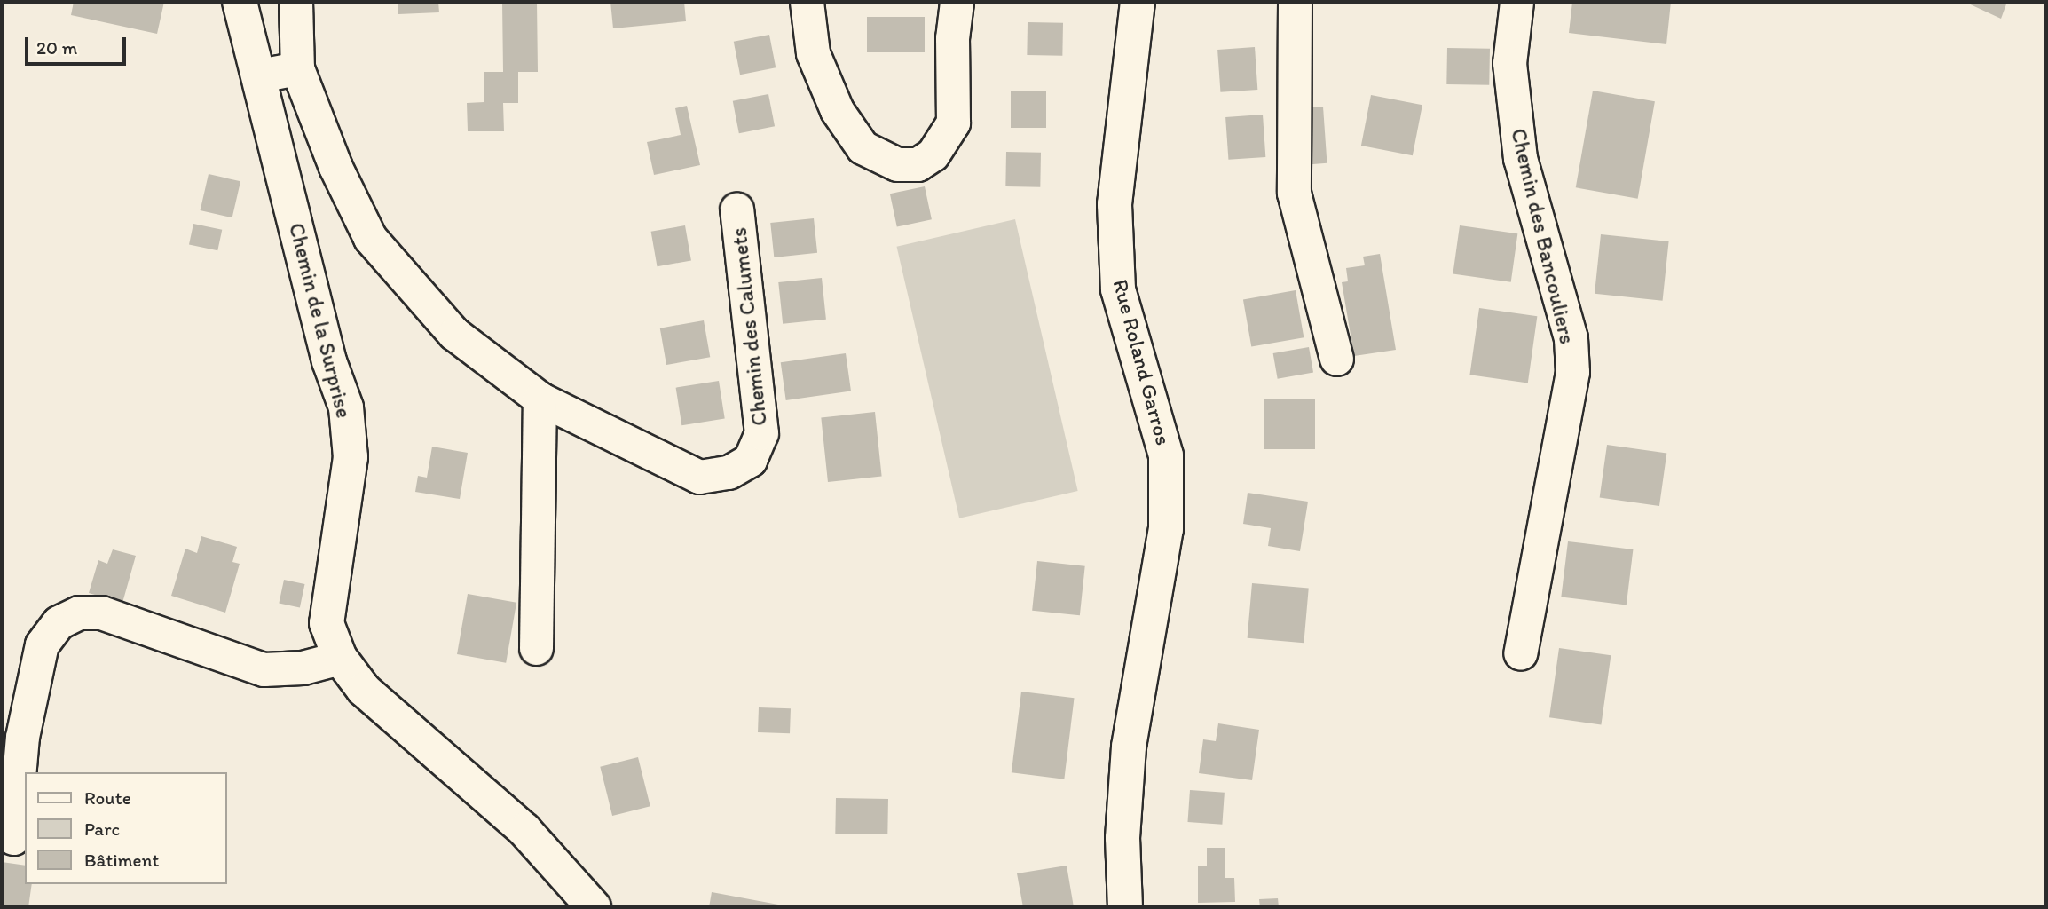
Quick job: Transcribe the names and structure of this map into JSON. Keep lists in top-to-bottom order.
{
  "streets": {
    "main road": ["Chemin de la Surprise", "Rue Roland Garros"],
    "street": ["Chemin des Bancouliers", "Chemin des Calumets"]
  },
  "legend": ["Route", "Parc", "Bâtiment"],
  "scale_bar": "20 m"
}
